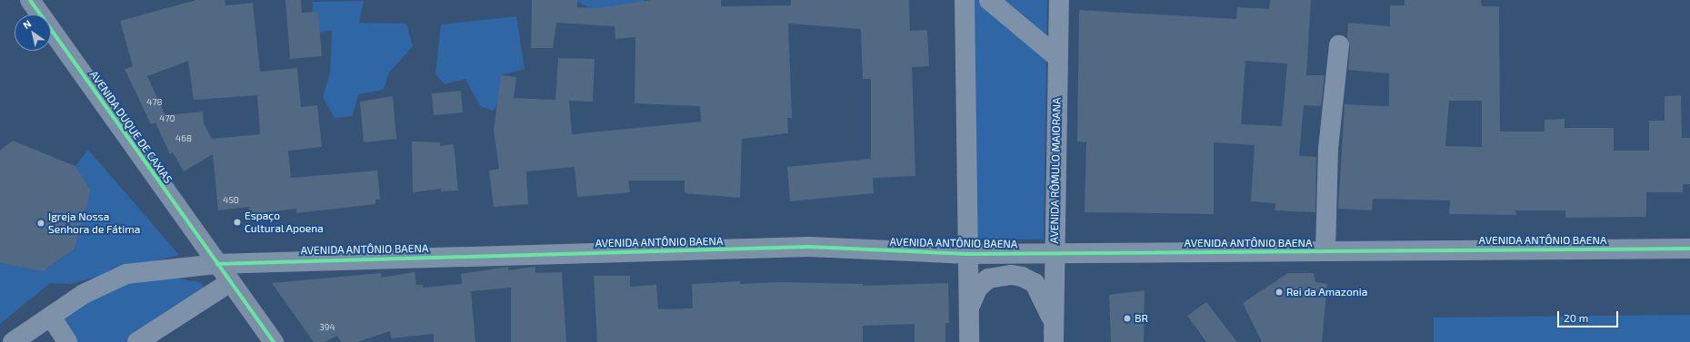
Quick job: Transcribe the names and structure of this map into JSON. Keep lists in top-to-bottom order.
{
  "streets": {
    "main road": ["AVENIDA DUQUE DE CAXIAS"],
    "street": ["AVENIDA RÔMULO MAIORANA", "AVENIDA ANTÔNIO BAENA"]
  },
  "crossings": [
    ["AVENIDA DUQUE DE CAXIAS", "AVENIDA ANTÔNIO BAENA"],
    ["AVENIDA RÔMULO MAIORANA", "AVENIDA ANTÔNIO BAENA"]
  ],
  "places": [
    "Espaço Cultural Apoena",
    "Igreja Nossa Senhora de Fátima",
    "Rei da Amazonia",
    "BR"
  ],
  "house_numbers": [
    "478",
    "470",
    "468",
    "450",
    "394"
  ],
  "scale_bar": "20 m",
  "north": "top left"
}
